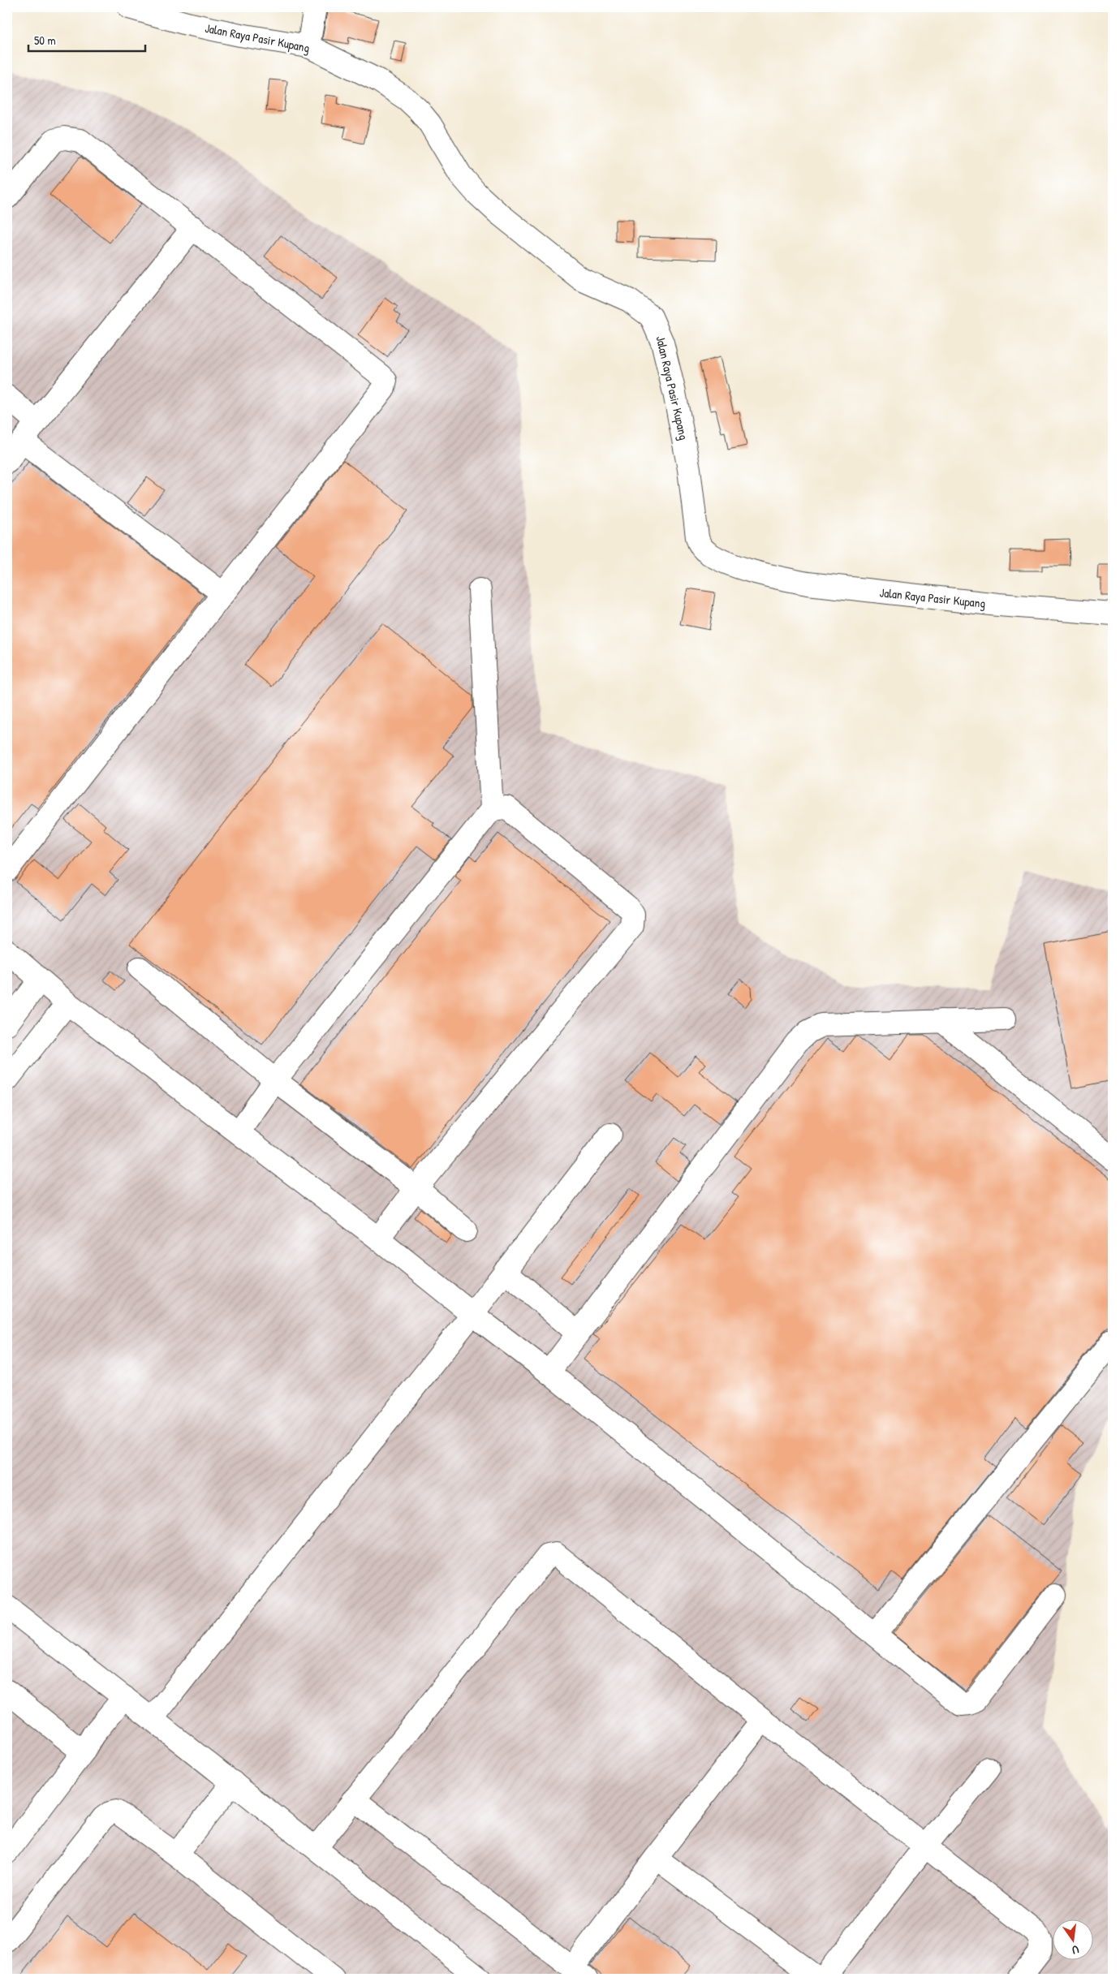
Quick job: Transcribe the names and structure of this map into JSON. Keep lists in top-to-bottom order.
{
  "streets": {
    "street": ["Jalan Raya Pasir Kupang"]
  },
  "scale_bar": "50 m",
  "north": "bottom"
}
